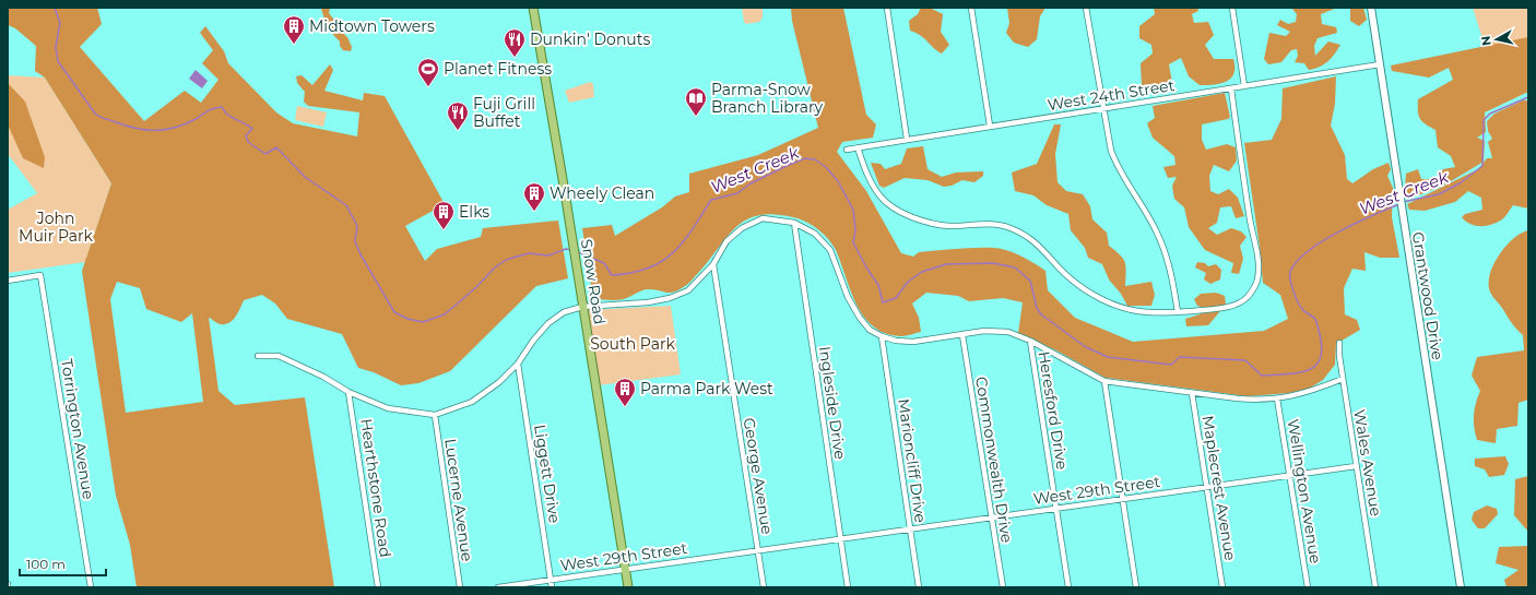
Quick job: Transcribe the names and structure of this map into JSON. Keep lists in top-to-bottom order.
{
  "streets": {
    "main road": ["Snow Road"],
    "street": [
      "West 24th Street",
      "Grantwood Drive",
      "Ingleside Drive",
      "Heresford Drive",
      "Torrington Avenue",
      "Commonwealth Drive",
      "Marioncliff Drive",
      "Wales Avenue",
      "Liggett Drive",
      "George Avenue",
      "Hearthstone Road",
      "Maplecrest Avenue",
      "West 29th Street",
      "Wellington Avenue",
      "Lucerne Avenue"
    ]
  },
  "crossings": [
    ["West 24th Street", "Grantwood Drive"],
    ["Snow Road", "West 29th Street"],
    ["Ingleside Drive", "West 29th Street"],
    ["Heresford Drive", "West 29th Street"],
    ["Commonwealth Drive", "West 29th Street"],
    ["Marioncliff Drive", "West 29th Street"],
    ["Wales Avenue", "West 29th Street"],
    ["Liggett Drive", "West 29th Street"],
    ["George Avenue", "West 29th Street"],
    ["Maplecrest Avenue", "West 29th Street"],
    ["West 29th Street", "Wellington Avenue"]
  ],
  "water": ["West Creek"],
  "parks": ["John Muir Park", "South Park"],
  "places": {
    "building": [
      "Midtown Towers",
      "Wheely Clean",
      "Elks",
      "Parma Park West"
    ],
    "restaurant": ["Dunkin' Donuts", "Fuji Grill Buffet"],
    "sports": ["Planet Fitness"],
    "library": ["Parma-Snow Branch Library"]
  },
  "scale_bar": "100 m",
  "north": "left"
}
